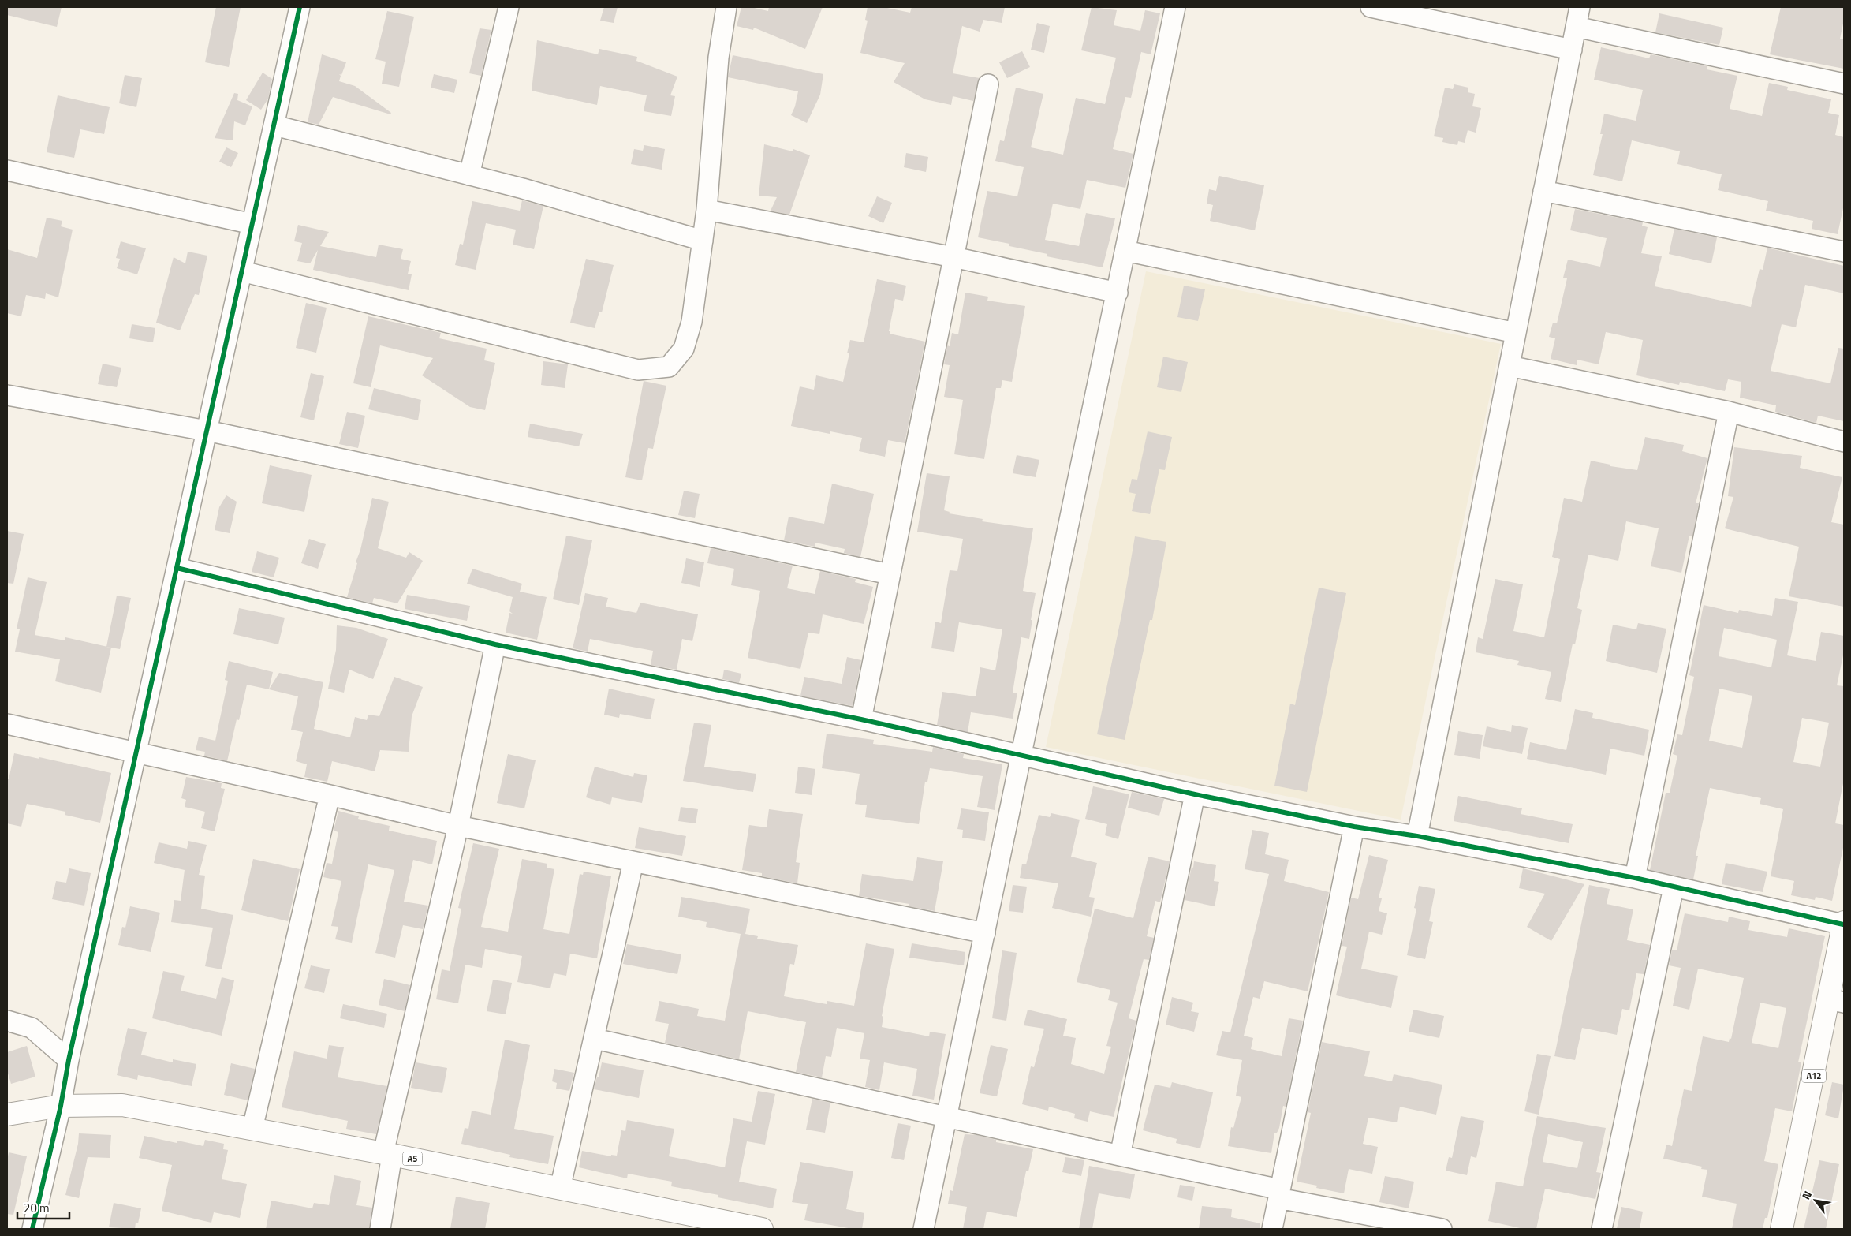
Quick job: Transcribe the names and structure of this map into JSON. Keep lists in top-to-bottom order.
{
  "streets": {
    "main road": ["A12", "A5"]
  },
  "scale_bar": "20 m",
  "north": "top left"
}
